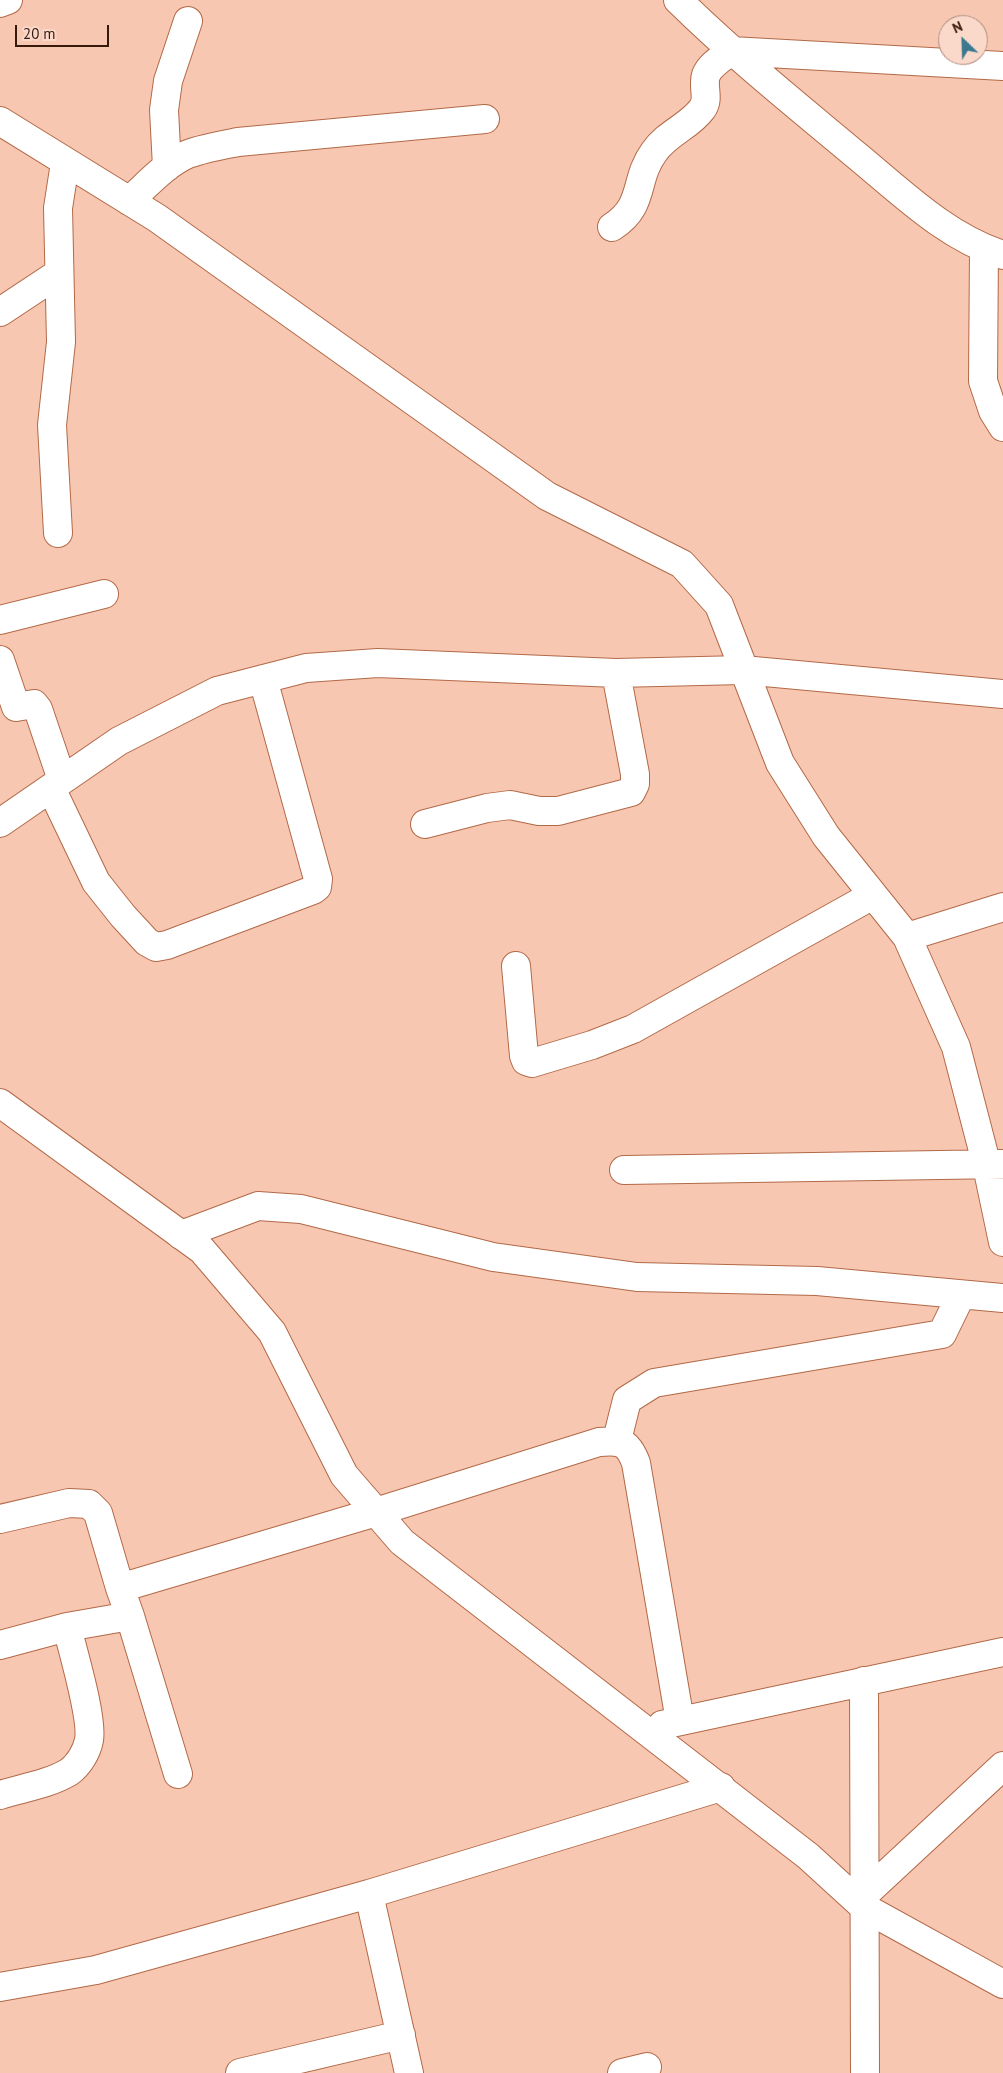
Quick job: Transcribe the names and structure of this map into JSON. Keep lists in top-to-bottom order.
{
  "scale_bar": "20 m",
  "north": "top left"
}
